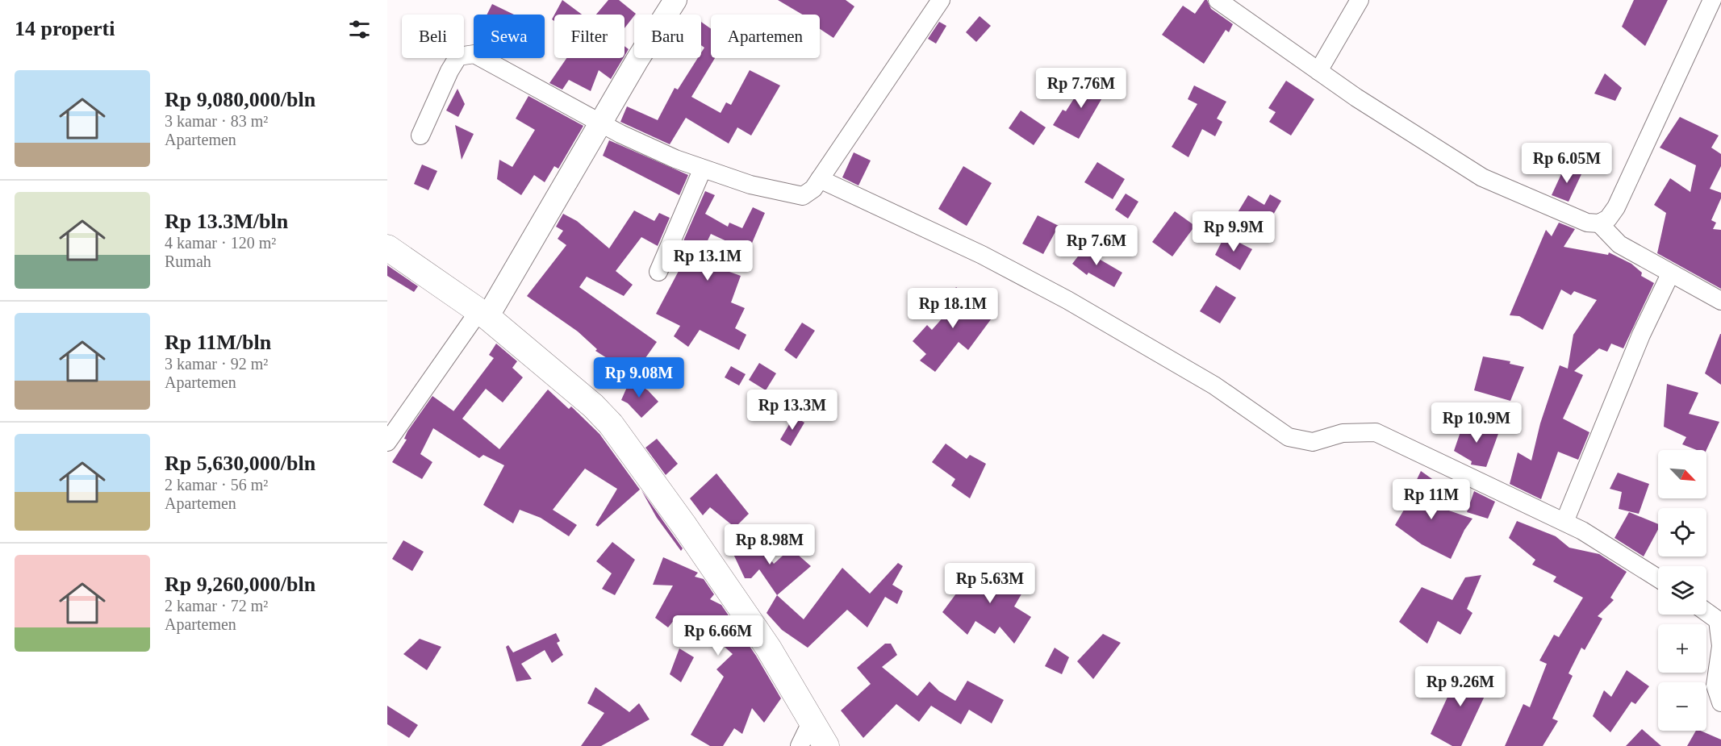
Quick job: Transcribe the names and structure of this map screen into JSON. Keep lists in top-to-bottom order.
{
  "north": "bottom right",
  "page": {
    "heading": "14 properti",
    "chip": [
      "Beli",
      "Sewa",
      "Filter",
      "Baru",
      "Apartemen"
    ],
    "list": [
      {
        "name": "Rp 9,080,000/bln",
        "note": "3 kamar · 83 m² · Apartemen"
      },
      {
        "name": "Rp 13.3M/bln",
        "note": "4 kamar · 120 m² · Rumah"
      },
      {
        "name": "Rp 11M/bln",
        "note": "3 kamar · 92 m² · Apartemen"
      },
      {
        "name": "Rp 5,630,000/bln",
        "note": "2 kamar · 56 m² · Apartemen"
      },
      {
        "name": "Rp 9,260,000/bln",
        "note": "2 kamar · 72 m² · Apartemen"
      }
    ],
    "price": [
      "Rp 7.76M",
      "Rp 6.05M",
      "Rp 9.9M",
      "Rp 7.6M",
      "Rp 13.1M",
      "Rp 18.1M",
      "Rp 9.08M",
      "Rp 13.3M",
      "Rp 10.9M",
      "Rp 11M",
      "Rp 8.98M",
      "Rp 5.63M",
      "Rp 6.66M",
      "Rp 9.26M"
    ],
    "map_buttons": ["+", "−"]
  }
}
